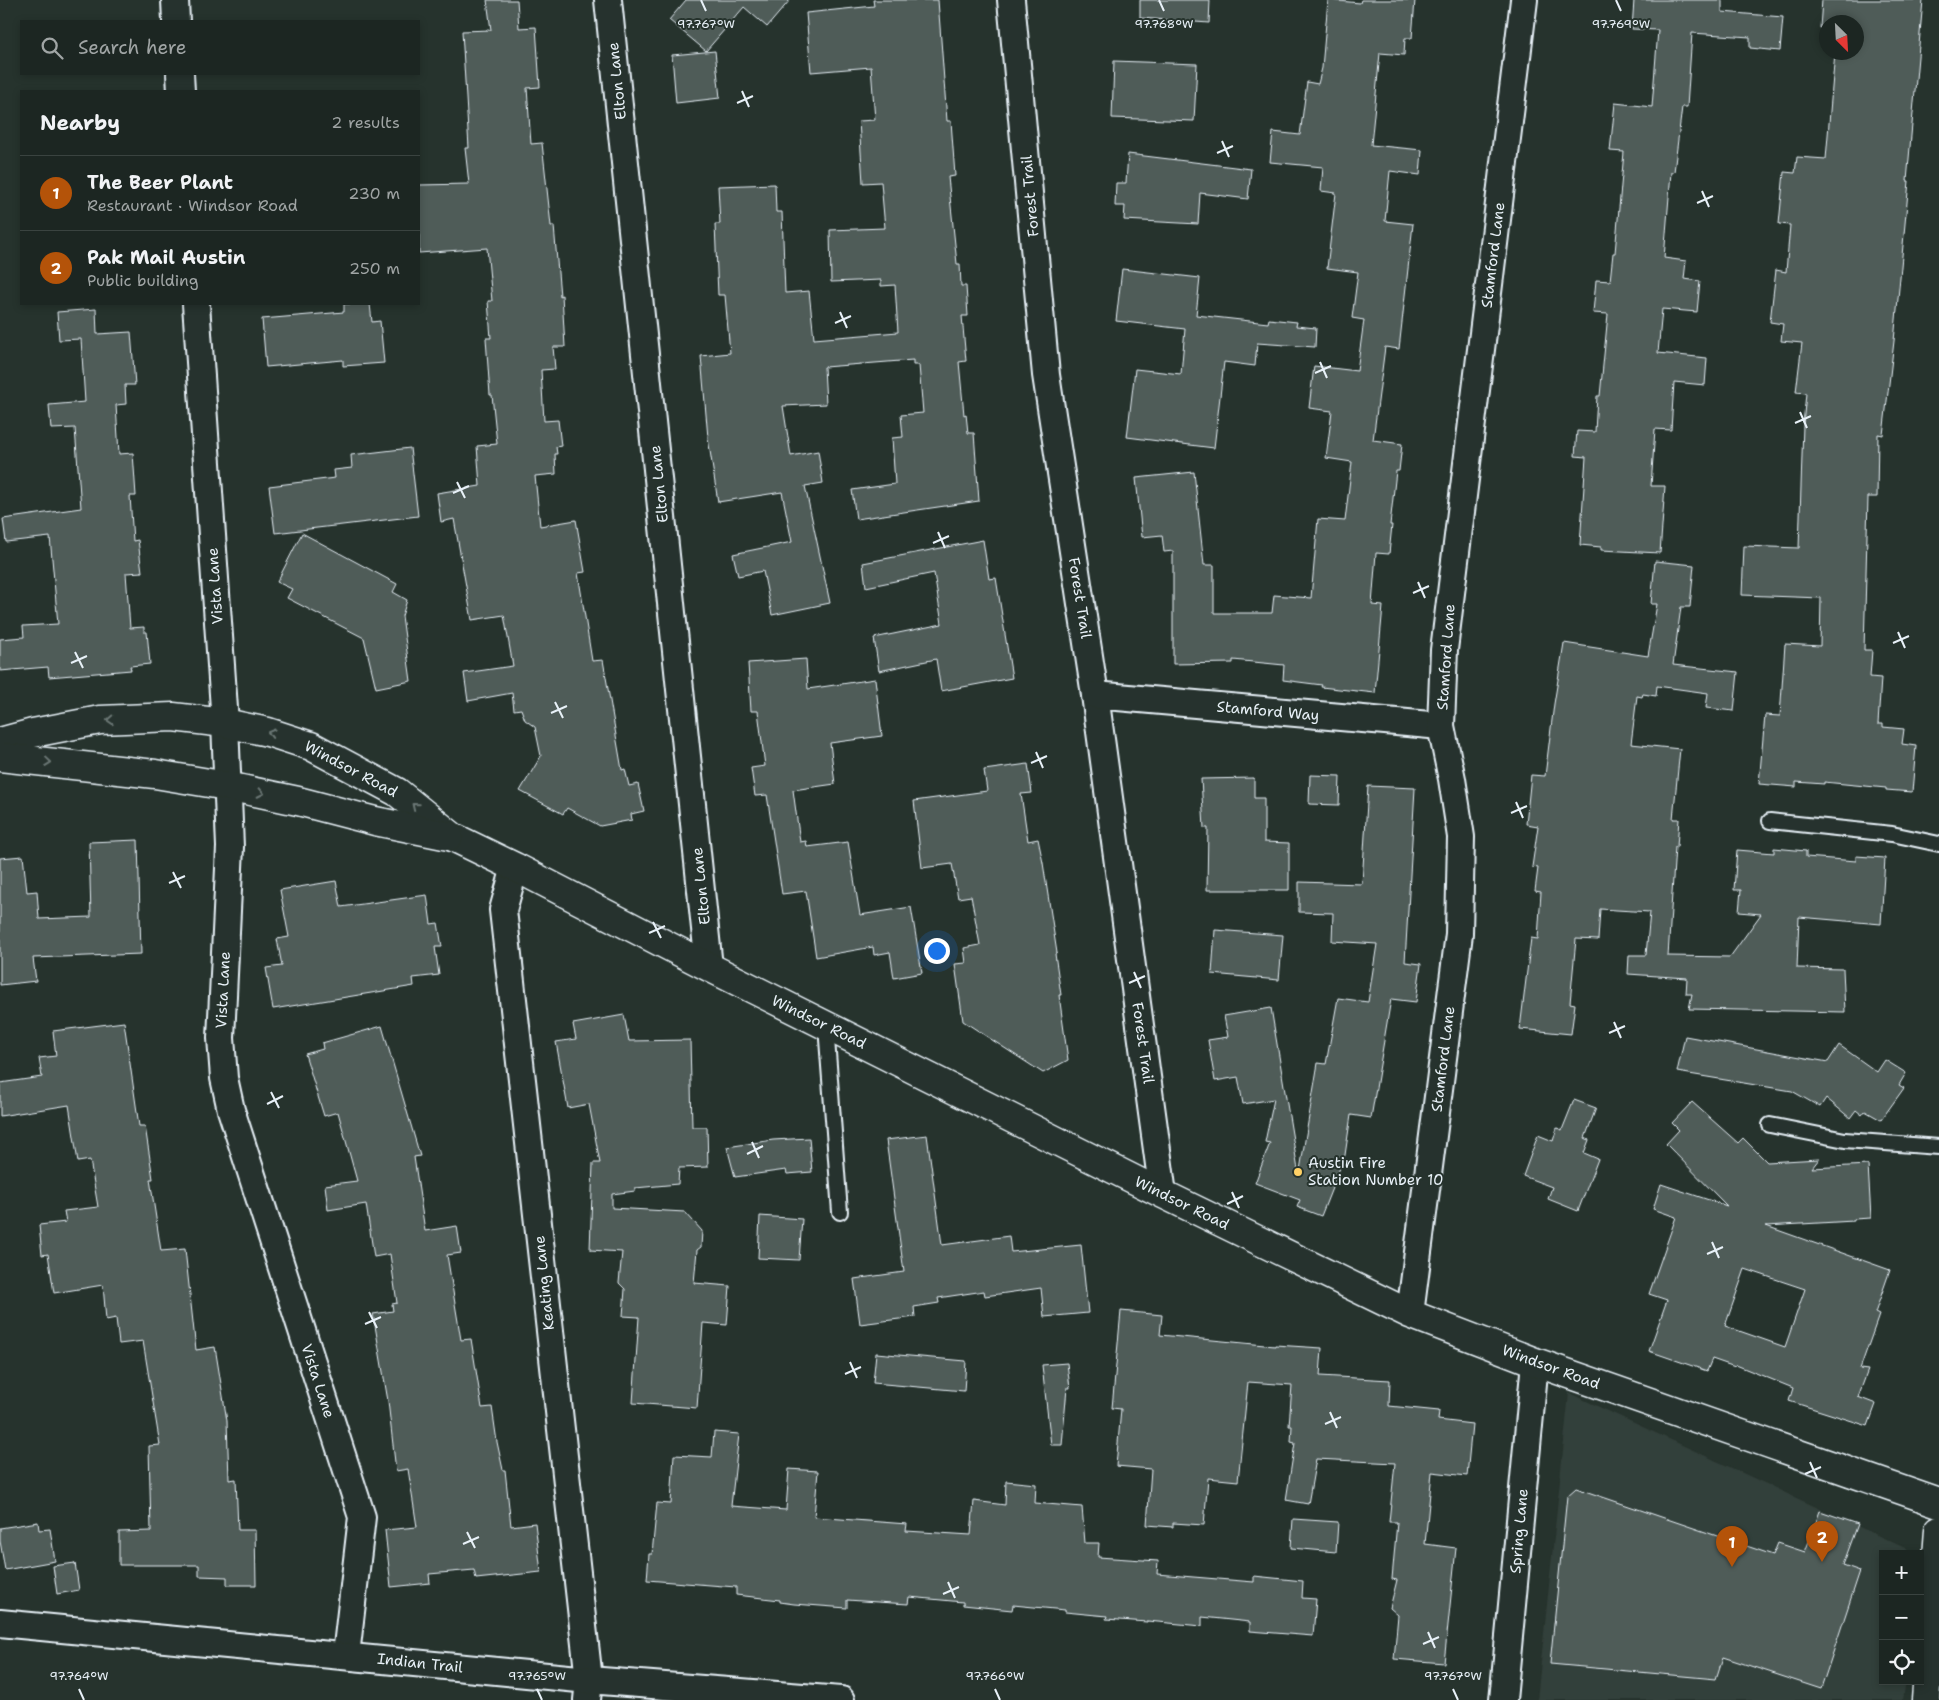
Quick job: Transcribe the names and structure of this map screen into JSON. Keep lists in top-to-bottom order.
{
  "streets": {
    "street": [
      "Elton Lane",
      "Forest Trail",
      "Stamford Lane",
      "Vista Lane",
      "Stamford Way",
      "Windsor Road",
      "Keating Lane",
      "Spring Lane",
      "Indian Trail"
    ]
  },
  "crossings": [
    ["Elton Lane", "Windsor Road"],
    ["Forest Trail", "Stamford Way"],
    ["Forest Trail", "Windsor Road"],
    ["Stamford Lane", "Stamford Way"],
    ["Stamford Lane", "Windsor Road"],
    ["Vista Lane", "Windsor Road"],
    ["Vista Lane", "Indian Trail"],
    ["Windsor Road", "Keating Lane"],
    ["Windsor Road", "Spring Lane"],
    ["Keating Lane", "Indian Trail"]
  ],
  "places": ["Austin Fire Station Number 10"],
  "north": "bottom right",
  "page": {
    "search": "Search here",
    "heading": ["Nearby", "2 results"],
    "list": [
      {
        "mark": "1",
        "name": "The Beer Plant",
        "note": "Restaurant · Windsor Road",
        "value": "230 m"
      },
      {
        "mark": "2",
        "name": "Pak Mail Austin",
        "note": "Public building",
        "value": "250 m"
      }
    ],
    "pins": ["2", "1"],
    "map_buttons": ["+", "−"]
  },
  "coordinates": [
    "97.767°W",
    "97.768°W",
    "97.769°W",
    "97.764°W",
    "97.765°W",
    "97.766°W"
  ]
}
